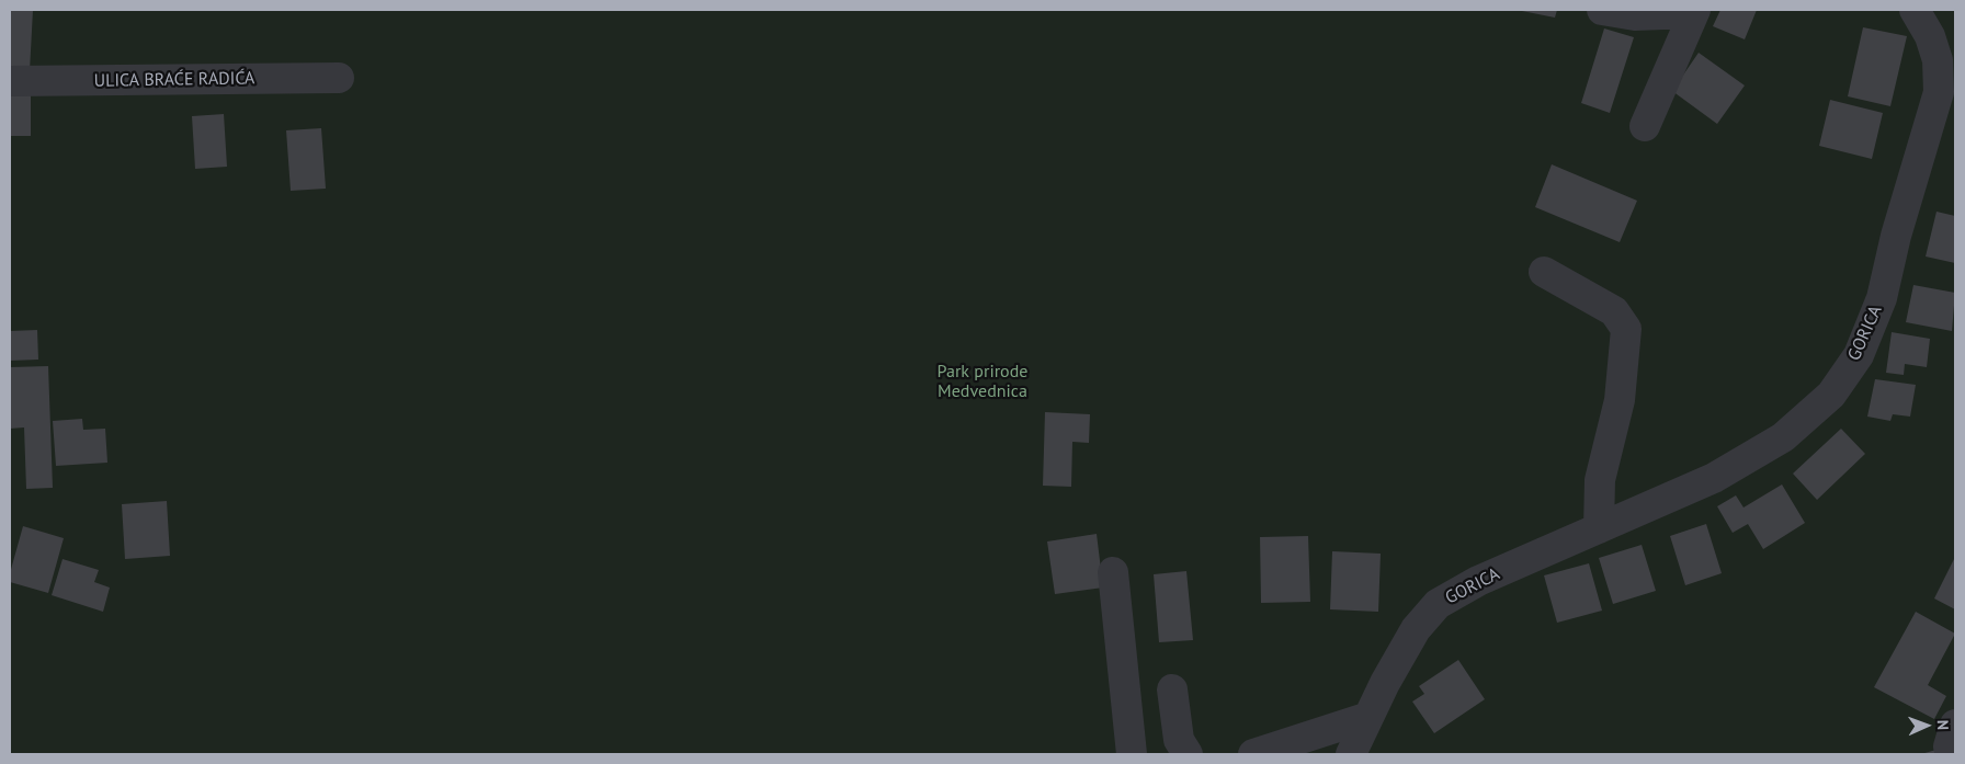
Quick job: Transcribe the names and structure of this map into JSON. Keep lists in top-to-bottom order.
{
  "streets": {
    "street": ["ULICA BRAĆE RADIĆA", "GORICA"]
  },
  "parks": ["Park prirode Medvednica"],
  "north": "right"
}
